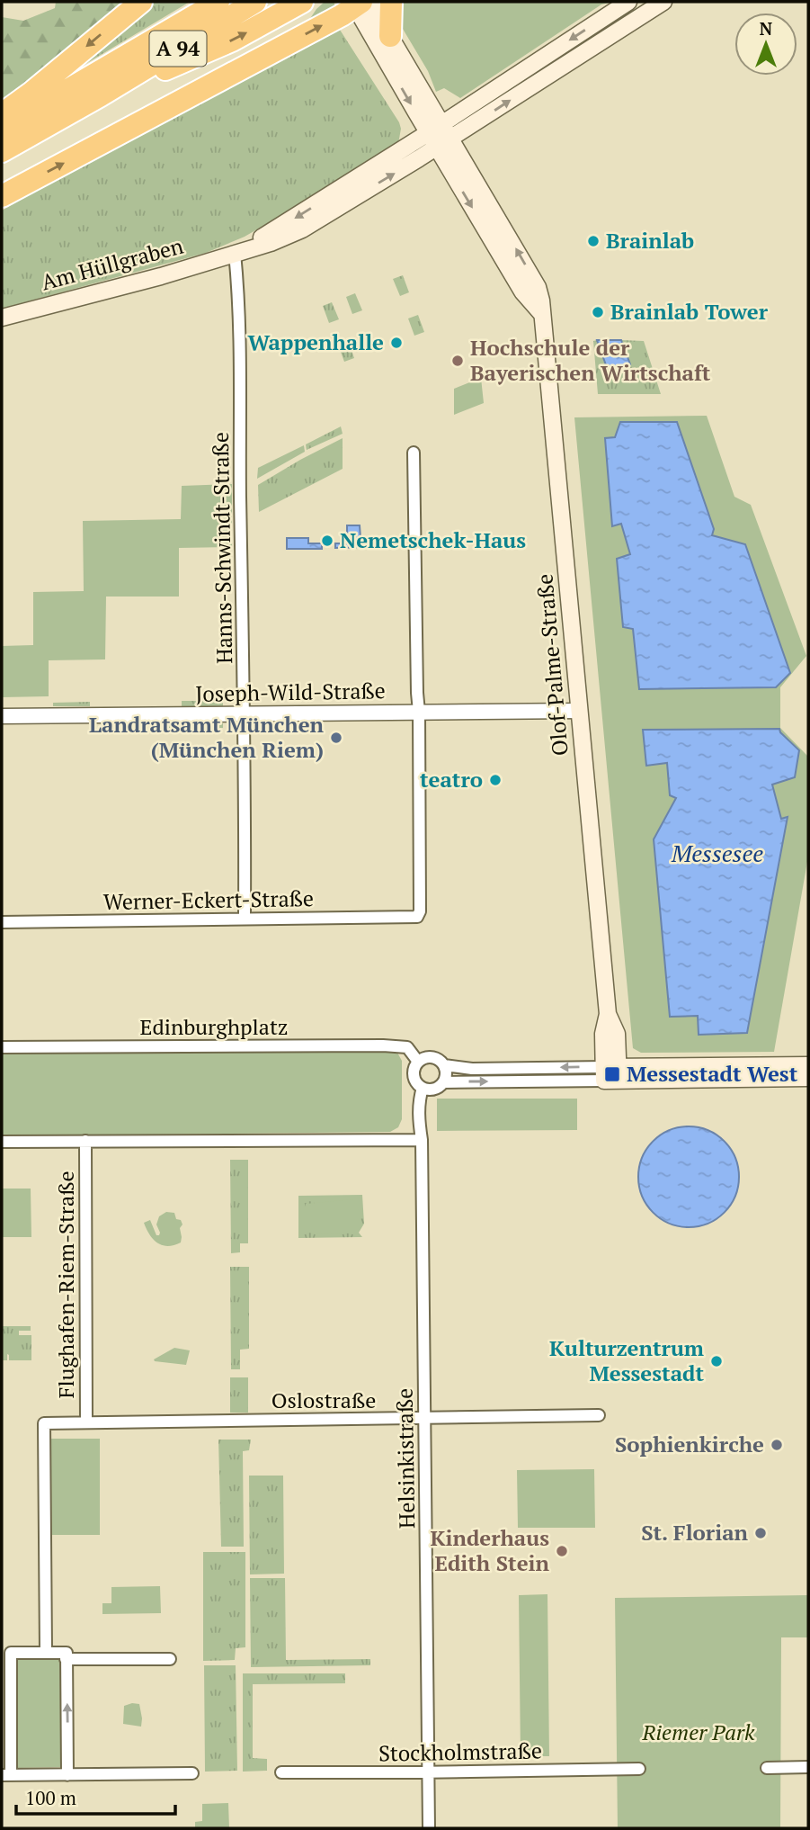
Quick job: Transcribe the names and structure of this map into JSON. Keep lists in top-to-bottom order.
{
  "streets": {
    "highway": ["A 94"],
    "main road": ["Am Hüllgraben", "Olof-Palme-Straße"],
    "street": [
      "Hanns-Schwindt-Straße",
      "Joseph-Wild-Straße",
      "Werner-Eckert-Straße",
      "Edinburghplatz",
      "Flughafen-Riem-Straße",
      "Oslostraße",
      "Helsinkistraße",
      "Stockholmstraße"
    ]
  },
  "crossings": [
    ["Am Hüllgraben", "Hanns-Schwindt-Straße"],
    ["Am Hüllgraben", "Olof-Palme-Straße"],
    ["Hanns-Schwindt-Straße", "Joseph-Wild-Straße"],
    ["Hanns-Schwindt-Straße", "Werner-Eckert-Straße"],
    ["Olof-Palme-Straße", "Joseph-Wild-Straße"],
    ["Joseph-Wild-Straße", "Werner-Eckert-Straße"],
    ["Edinburghplatz", "Helsinkistraße"],
    ["Flughafen-Riem-Straße", "Oslostraße"],
    ["Oslostraße", "Helsinkistraße"],
    ["Helsinkistraße", "Stockholmstraße"]
  ],
  "water": ["Messesee"],
  "parks": ["Riemer Park"],
  "places": {
    "other": [
      "Brainlab",
      "Brainlab Tower",
      "Wappenhalle",
      "Hochschule der Bayerischen Wirtschaft",
      "Nemetschek-Haus",
      "Landratsamt München (München Riem)",
      "teatro",
      "Kulturzentrum Messestadt",
      "Sophienkirche",
      "St. Florian",
      "Kinderhaus Edith Stein"
    ],
    "transit": ["Messestadt West"]
  },
  "scale_bar": "100 m",
  "north": "top"
}
